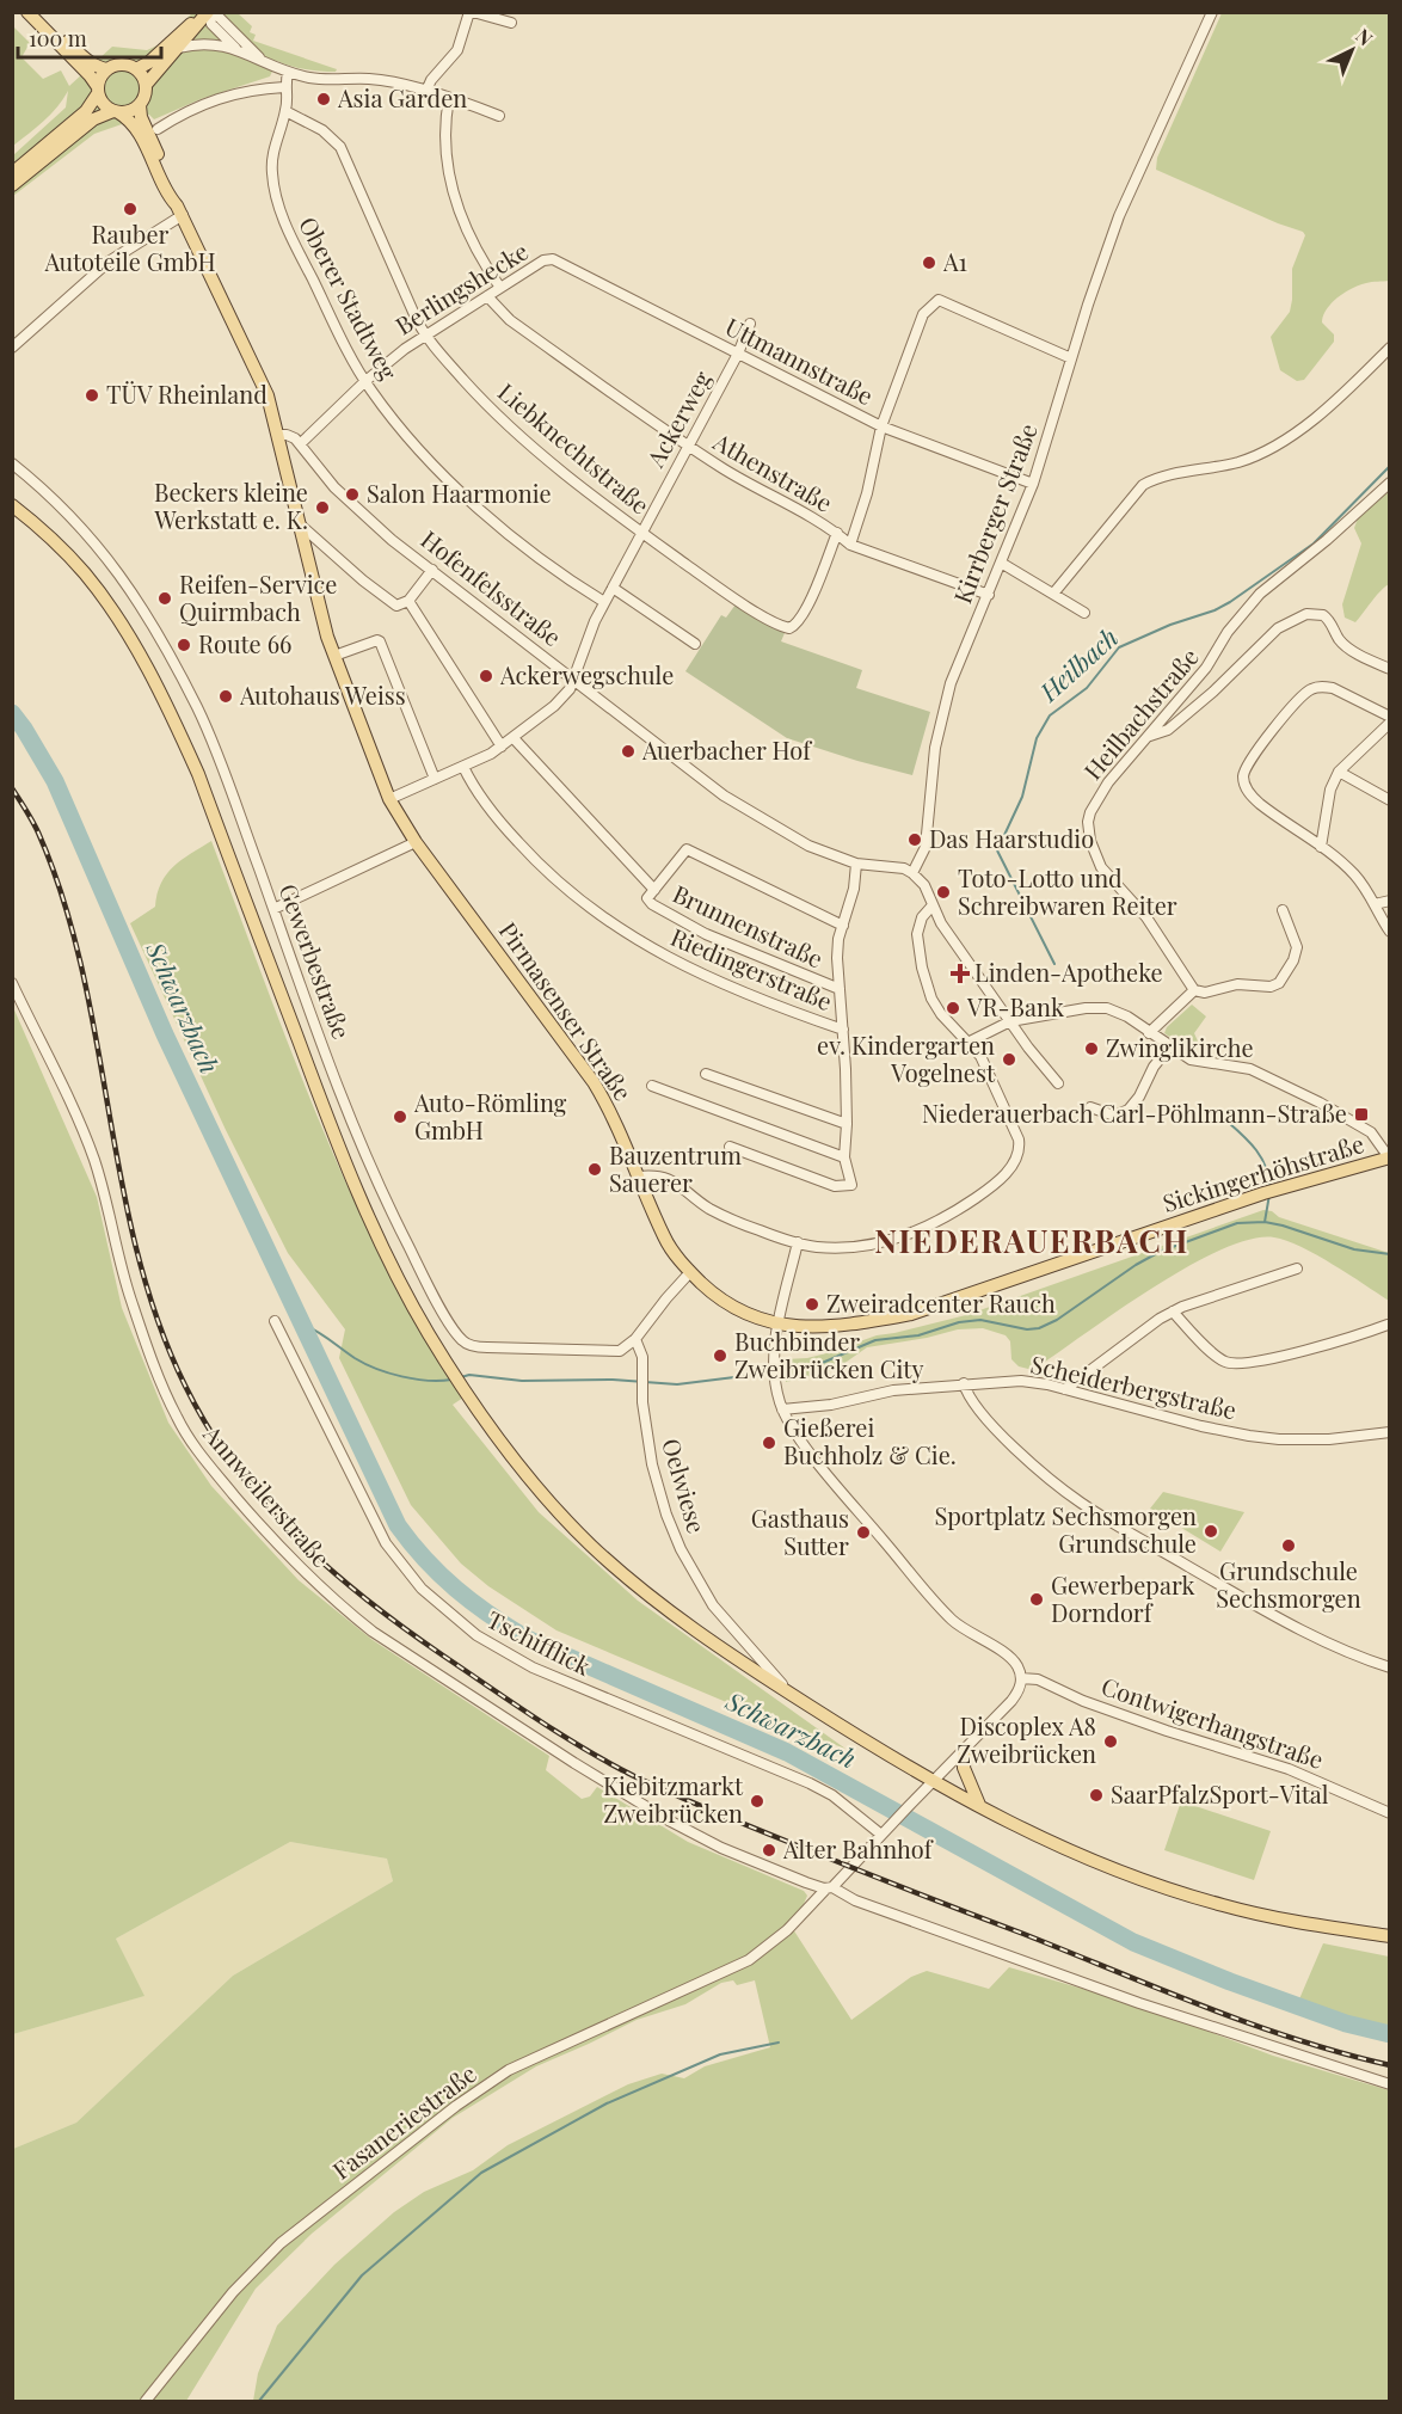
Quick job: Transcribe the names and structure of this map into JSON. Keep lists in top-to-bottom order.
{
  "streets": {
    "main road": ["Pirmasenser Straße", "Sickingerhöhstraße"],
    "street": [
      "Berlingshecke",
      "Oberer Stadtweg",
      "Uttmannstraße",
      "Ackerweg",
      "Liebknechtstraße",
      "Athenstraße",
      "Kirrberger Straße",
      "Hofenfelsstraße",
      "Heilbachstraße",
      "Brunnenstraße",
      "Gewerbestraße",
      "Riedingerstraße",
      "Scheiderbergstraße",
      "Oelwiese",
      "Annweilerstraße",
      "Tschifflick",
      "Contwigerhangstraße",
      "Fasaneriestraße"
    ]
  },
  "crossings": [
    ["Berlingshecke", "Oberer Stadtweg"],
    ["Berlingshecke", "Uttmannstraße"],
    ["Berlingshecke", "Liebknechtstraße"],
    ["Berlingshecke", "Athenstraße"],
    ["Berlingshecke", "Hofenfelsstraße"],
    ["Oberer Stadtweg", "Ackerweg"],
    ["Oberer Stadtweg", "Liebknechtstraße"],
    ["Uttmannstraße", "Ackerweg"],
    ["Uttmannstraße", "Kirrberger Straße"],
    ["Ackerweg", "Liebknechtstraße"],
    ["Ackerweg", "Athenstraße"],
    ["Ackerweg", "Hofenfelsstraße"],
    ["Ackerweg", "Brunnenstraße"],
    ["Ackerweg", "Riedingerstraße"],
    ["Ackerweg", "Pirmasenser Straße"],
    ["Liebknechtstraße", "Athenstraße"],
    ["Athenstraße", "Kirrberger Straße"],
    ["Kirrberger Straße", "Hofenfelsstraße"],
    ["Hofenfelsstraße", "Pirmasenser Straße"],
    ["Gewerbestraße", "Oelwiese"],
    ["Pirmasenser Straße", "Sickingerhöhstraße"],
    ["Annweilerstraße", "Fasaneriestraße"]
  ],
  "districts": ["NIEDERAUERBACH"],
  "water": ["Heilbach", "Schwarzbach"],
  "places": {
    "other": [
      "Asia Garden",
      "Rauber Autoteile GmbH",
      "A1",
      "TÜV Rheinland",
      "Salon Haarmonie",
      "Beckers kleine Werkstatt e. K.",
      "Reifen-Service Quirmbach",
      "Route 66",
      "Ackerwegschule",
      "Autohaus Weiss",
      "Auerbacher Hof",
      "Das Haarstudio",
      "Toto-Lotto und Schreibwaren Reiter",
      "VR-Bank",
      "Zwinglikirche",
      "ev. Kindergarten Vogelnest",
      "Auto-Römling GmbH",
      "Bauzentrum Sauerer",
      "Zweiradcenter Rauch",
      "Buchbinder Zweibrücken City",
      "Gießerei Buchholz & Cie.",
      "Sportplatz Sechsmorgen Grundschule",
      "Gasthaus Sutter",
      "Grundschule Sechsmorgen",
      "Gewerbepark Dorndorf",
      "Discoplex A8 Zweibrücken",
      "SaarPfalzSport-Vital",
      "Kiebitzmarkt Zweibrücken",
      "Alter Bahnhof"
    ],
    "health": ["Linden-Apotheke"],
    "transit": ["Niederauerbach Carl-Pöhlmann-Straße"]
  },
  "scale_bar": "100 m",
  "north": "top right"
}
